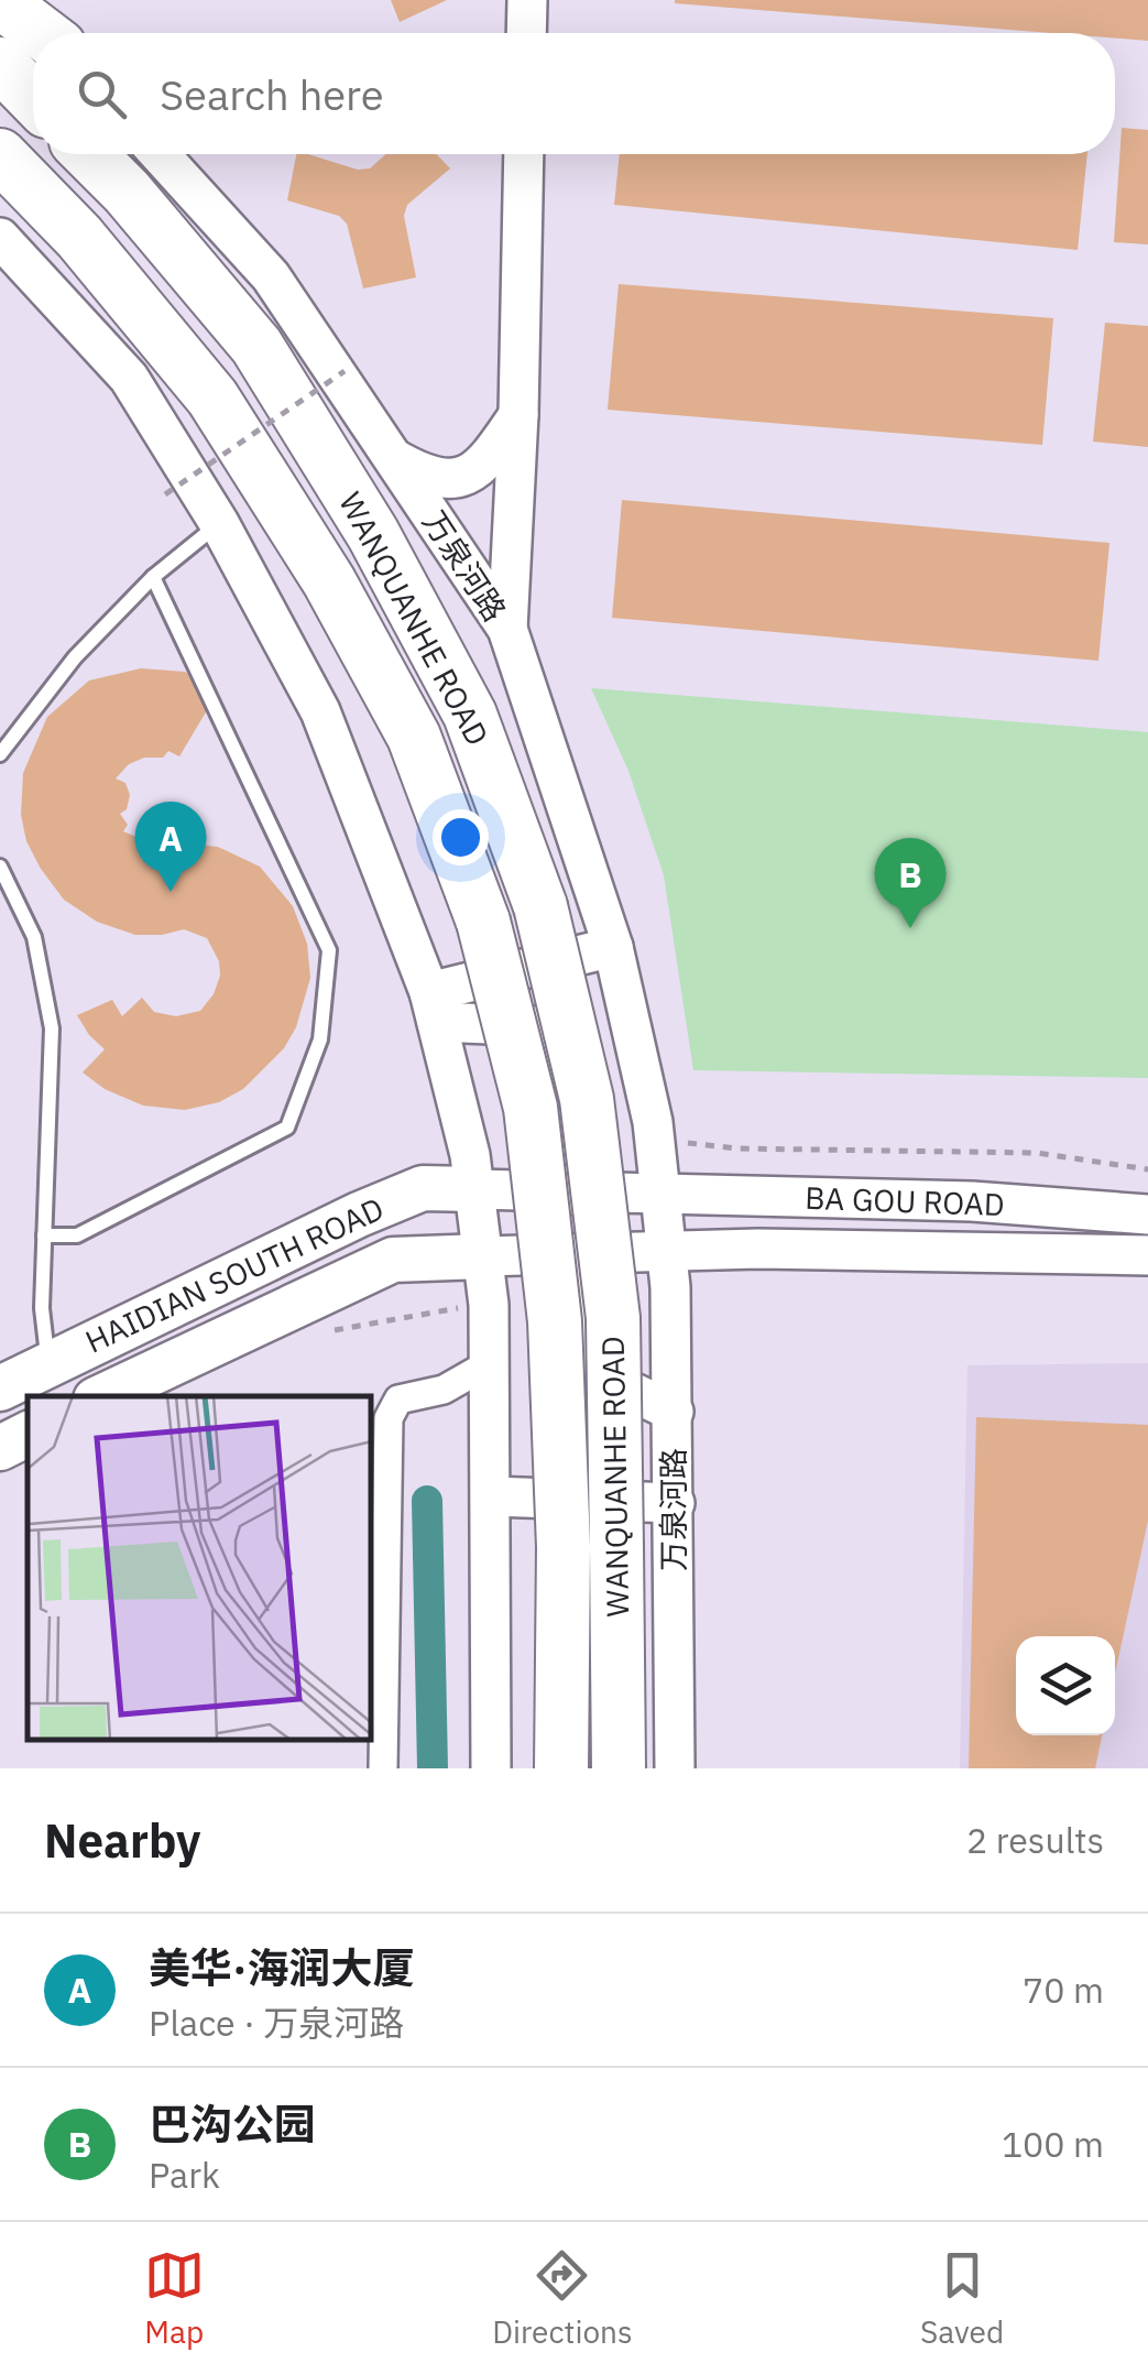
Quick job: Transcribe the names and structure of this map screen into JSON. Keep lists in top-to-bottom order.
{
  "streets": {
    "highway": ["WANQUANHE ROAD"],
    "main road": ["HAIDIAN SOUTH ROAD"],
    "street": ["万泉河路", "BA GOU ROAD"]
  },
  "crossings": [
    ["万泉河路", "BA GOU ROAD"],
    ["BA GOU ROAD", "HAIDIAN SOUTH ROAD"]
  ],
  "page": {
    "search": "Search here",
    "pins": ["A", "B"],
    "heading": ["Nearby", "2 results"],
    "list": [
      {
        "mark": "A",
        "name": "美华·海润大厦",
        "note": "Place · 万泉河路",
        "value": "70 m"
      },
      {
        "mark": "B",
        "name": "巴沟公园",
        "note": "Park",
        "value": "100 m"
      }
    ],
    "nav": ["Map", "Directions", "Saved"]
  }
}
